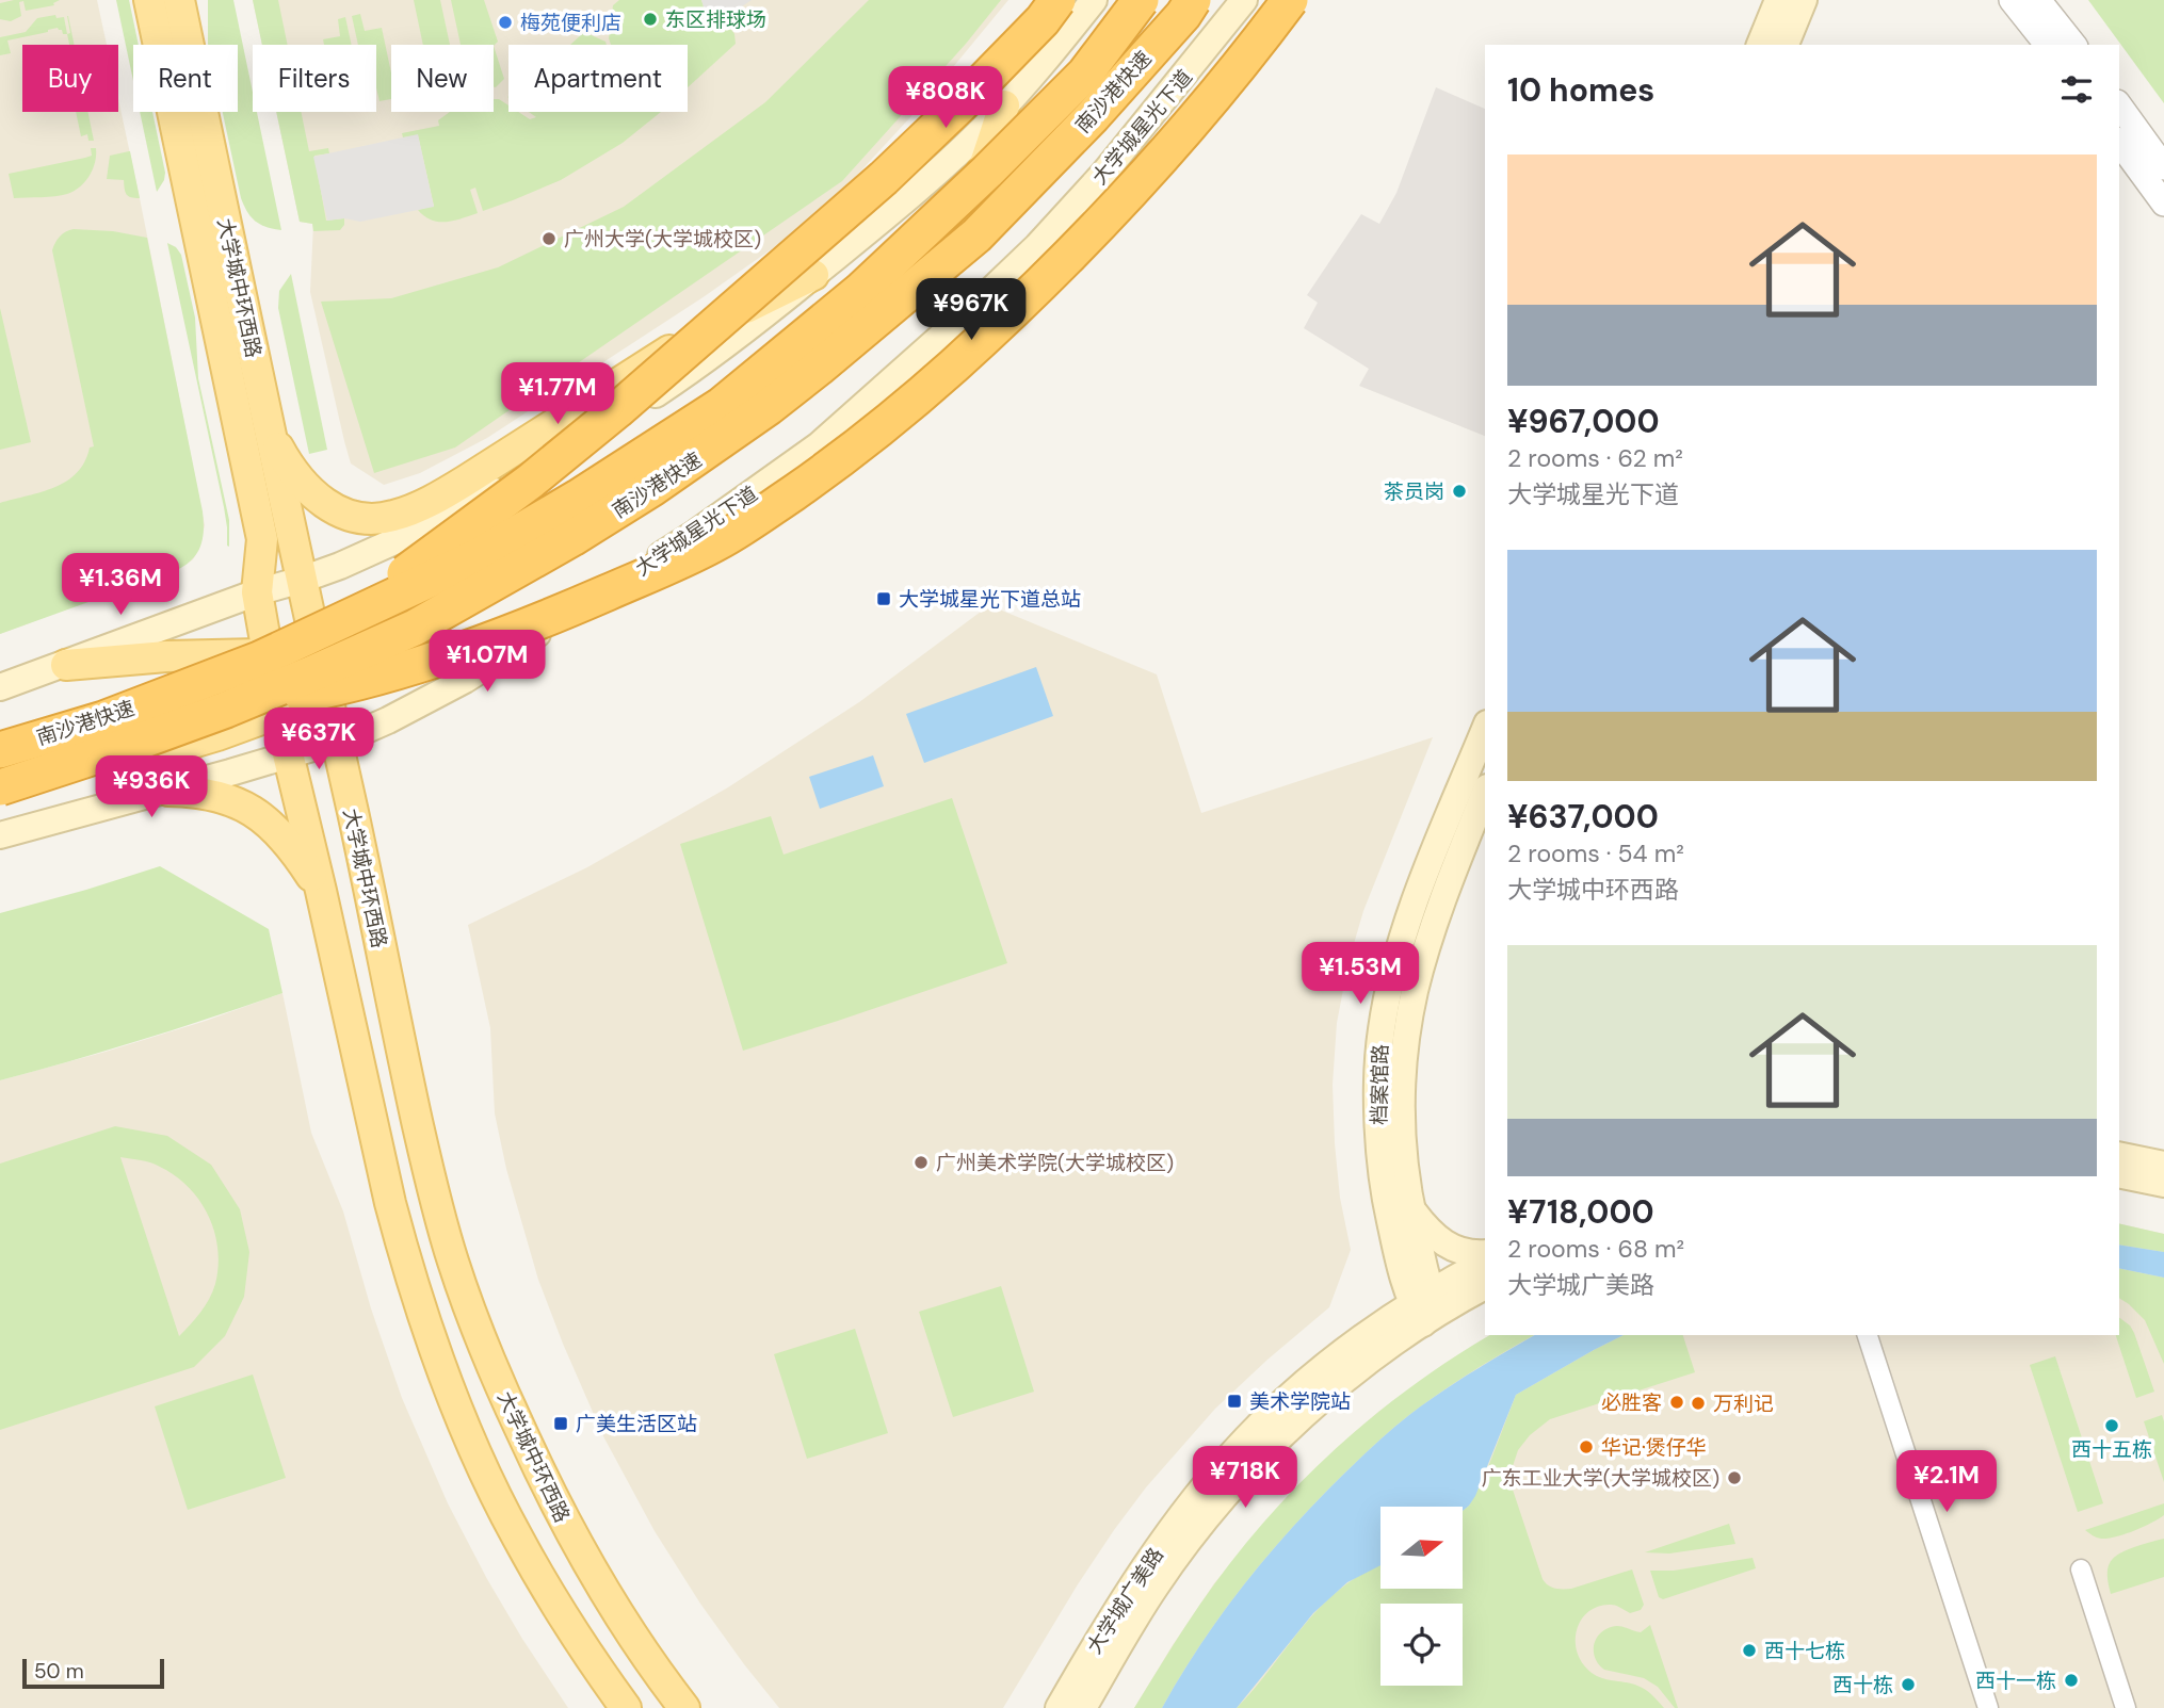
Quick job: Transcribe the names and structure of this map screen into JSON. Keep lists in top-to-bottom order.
{
  "streets": {
    "highway": ["南沙港快速"],
    "main road": [
      "大学城星光下道",
      "大学城中环西路",
      "档案馆路",
      "大学城广美路"
    ]
  },
  "crossings": [
    ["大学城星光下道", "大学城中环西路"],
    ["档案馆路", "大学城广美路"]
  ],
  "places": {
    "other": [
      "东区排球场",
      "梅苑便利店",
      "广州大学(大学城校区)",
      "茶员岗",
      "广州美术学院(大学城校区)",
      "必胜客",
      "万利记",
      "西十五栋",
      "华记·煲仔华",
      "广东工业大学(大学城校区)",
      "西十七栋",
      "西十一栋",
      "西十栋"
    ],
    "transit": ["大学城星光下道总站", "美术学院站", "广美生活区站"]
  },
  "scale_bar": "50 m",
  "north": "right",
  "page": {
    "chip": [
      "Buy",
      "Rent",
      "Filters",
      "New",
      "Apartment"
    ],
    "heading": "10 homes",
    "price": [
      "¥808K",
      "¥967K",
      "¥1.77M",
      "¥1.36M",
      "¥1.07M",
      "¥637K",
      "¥936K",
      "¥1.53M",
      "¥718K",
      "¥2.1M"
    ],
    "list": [
      {
        "name": "¥967,000",
        "note": "2 rooms · 62 m² · 大学城星光下道"
      },
      {
        "name": "¥637,000",
        "note": "2 rooms · 54 m² · 大学城中环西路"
      },
      {
        "name": "¥718,000",
        "note": "2 rooms · 68 m² · 大学城广美路"
      }
    ],
    "scale": "50 m"
  }
}
